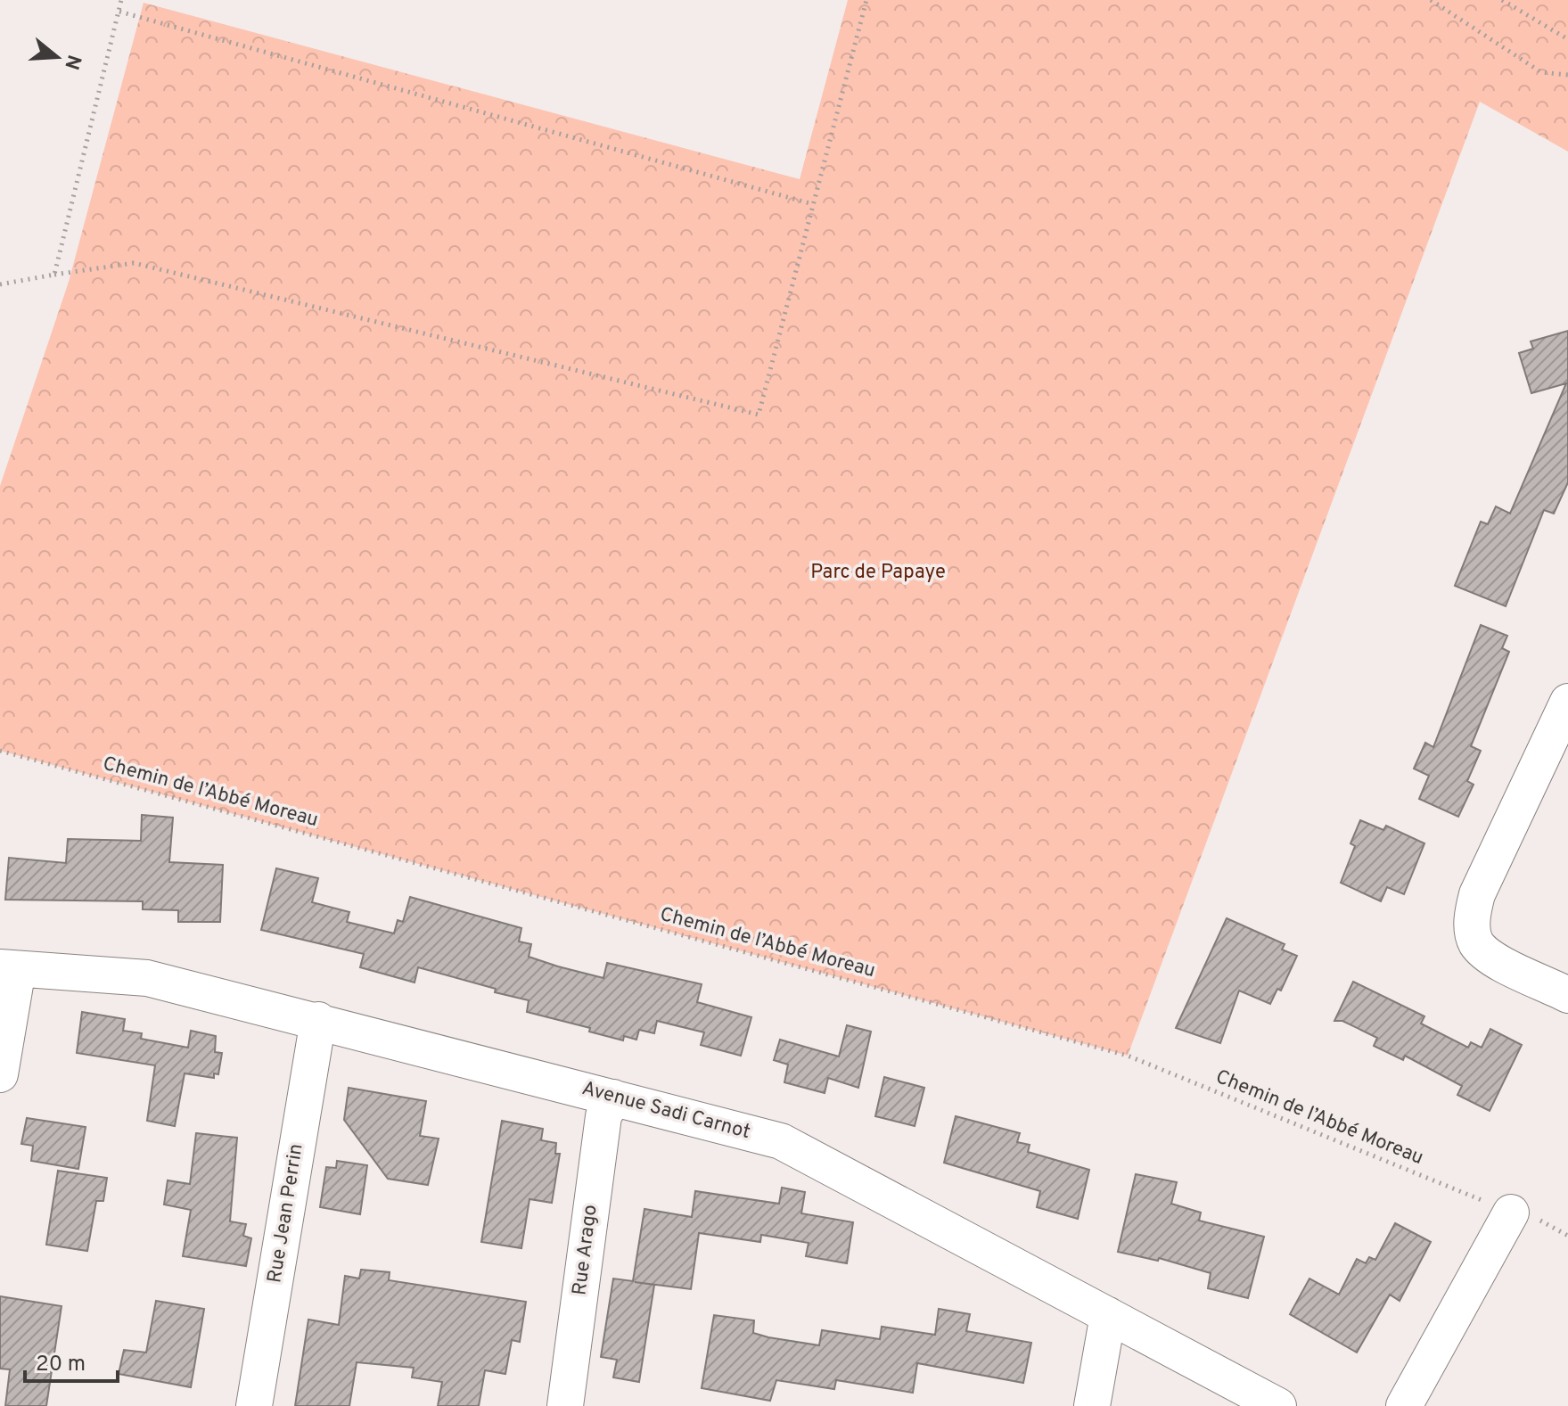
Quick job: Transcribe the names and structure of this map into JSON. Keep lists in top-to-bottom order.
{
  "streets": {
    "street": ["Avenue Sadi Carnot", "Rue Jean Perrin", "Rue Arago"],
    "path": ["Chemin de l’Abbé Moreau"]
  },
  "crossings": [
    ["Avenue Sadi Carnot", "Rue Jean Perrin"],
    ["Avenue Sadi Carnot", "Rue Arago"]
  ],
  "parks": ["Parc de Papaye"],
  "scale_bar": "20 m",
  "north": "right"
}
